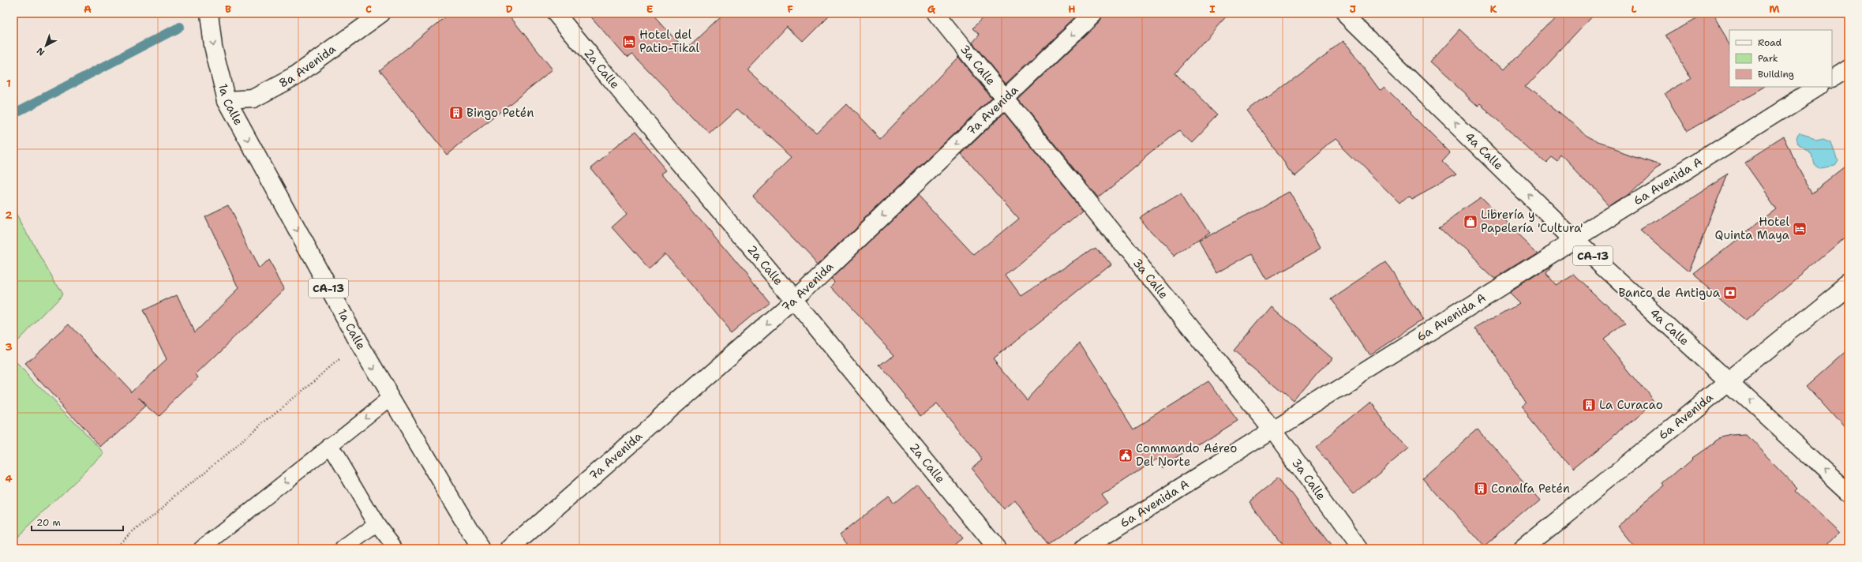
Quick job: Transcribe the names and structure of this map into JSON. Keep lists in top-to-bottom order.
{
  "streets": {
    "street": [
      "3a Calle",
      "8a Avenida",
      "2a Calle",
      "1a Calle",
      "7a Avenida",
      "4a Calle",
      "6a Avenida A",
      "CA-13",
      "6a Avenida"
    ]
  },
  "crossings": [
    ["3a Calle", "7a Avenida"],
    ["3a Calle", "6a Avenida A"],
    ["8a Avenida", "1a Calle"],
    ["2a Calle", "7a Avenida"],
    ["4a Calle", "6a Avenida A"],
    ["4a Calle", "6a Avenida"]
  ],
  "one_way": ["1a Calle", "7a Avenida", "4a Calle"],
  "places": {
    "hotel": ["Hotel del Patio-Tikal", "Hotel Quinta Maya"],
    "building": ["Bingo Petén", "La Curacao", "Conalfa Petén"],
    "shop": ["Librería y Papelería 'Cultura'"],
    "bank": ["Banco de Antigua"],
    "public building": ["Commando Aéreo Del Norte"]
  },
  "legend": ["Road", "Park", "Building"],
  "scale_bar": "20 m",
  "north": "bottom left",
  "grid": {
    "columns": [
      "A",
      "B",
      "C",
      "D",
      "E",
      "F",
      "G",
      "H",
      "I",
      "J",
      "K",
      "L",
      "M"
    ],
    "rows": [
      "1",
      "2",
      "3",
      "4"
    ]
  }
}
